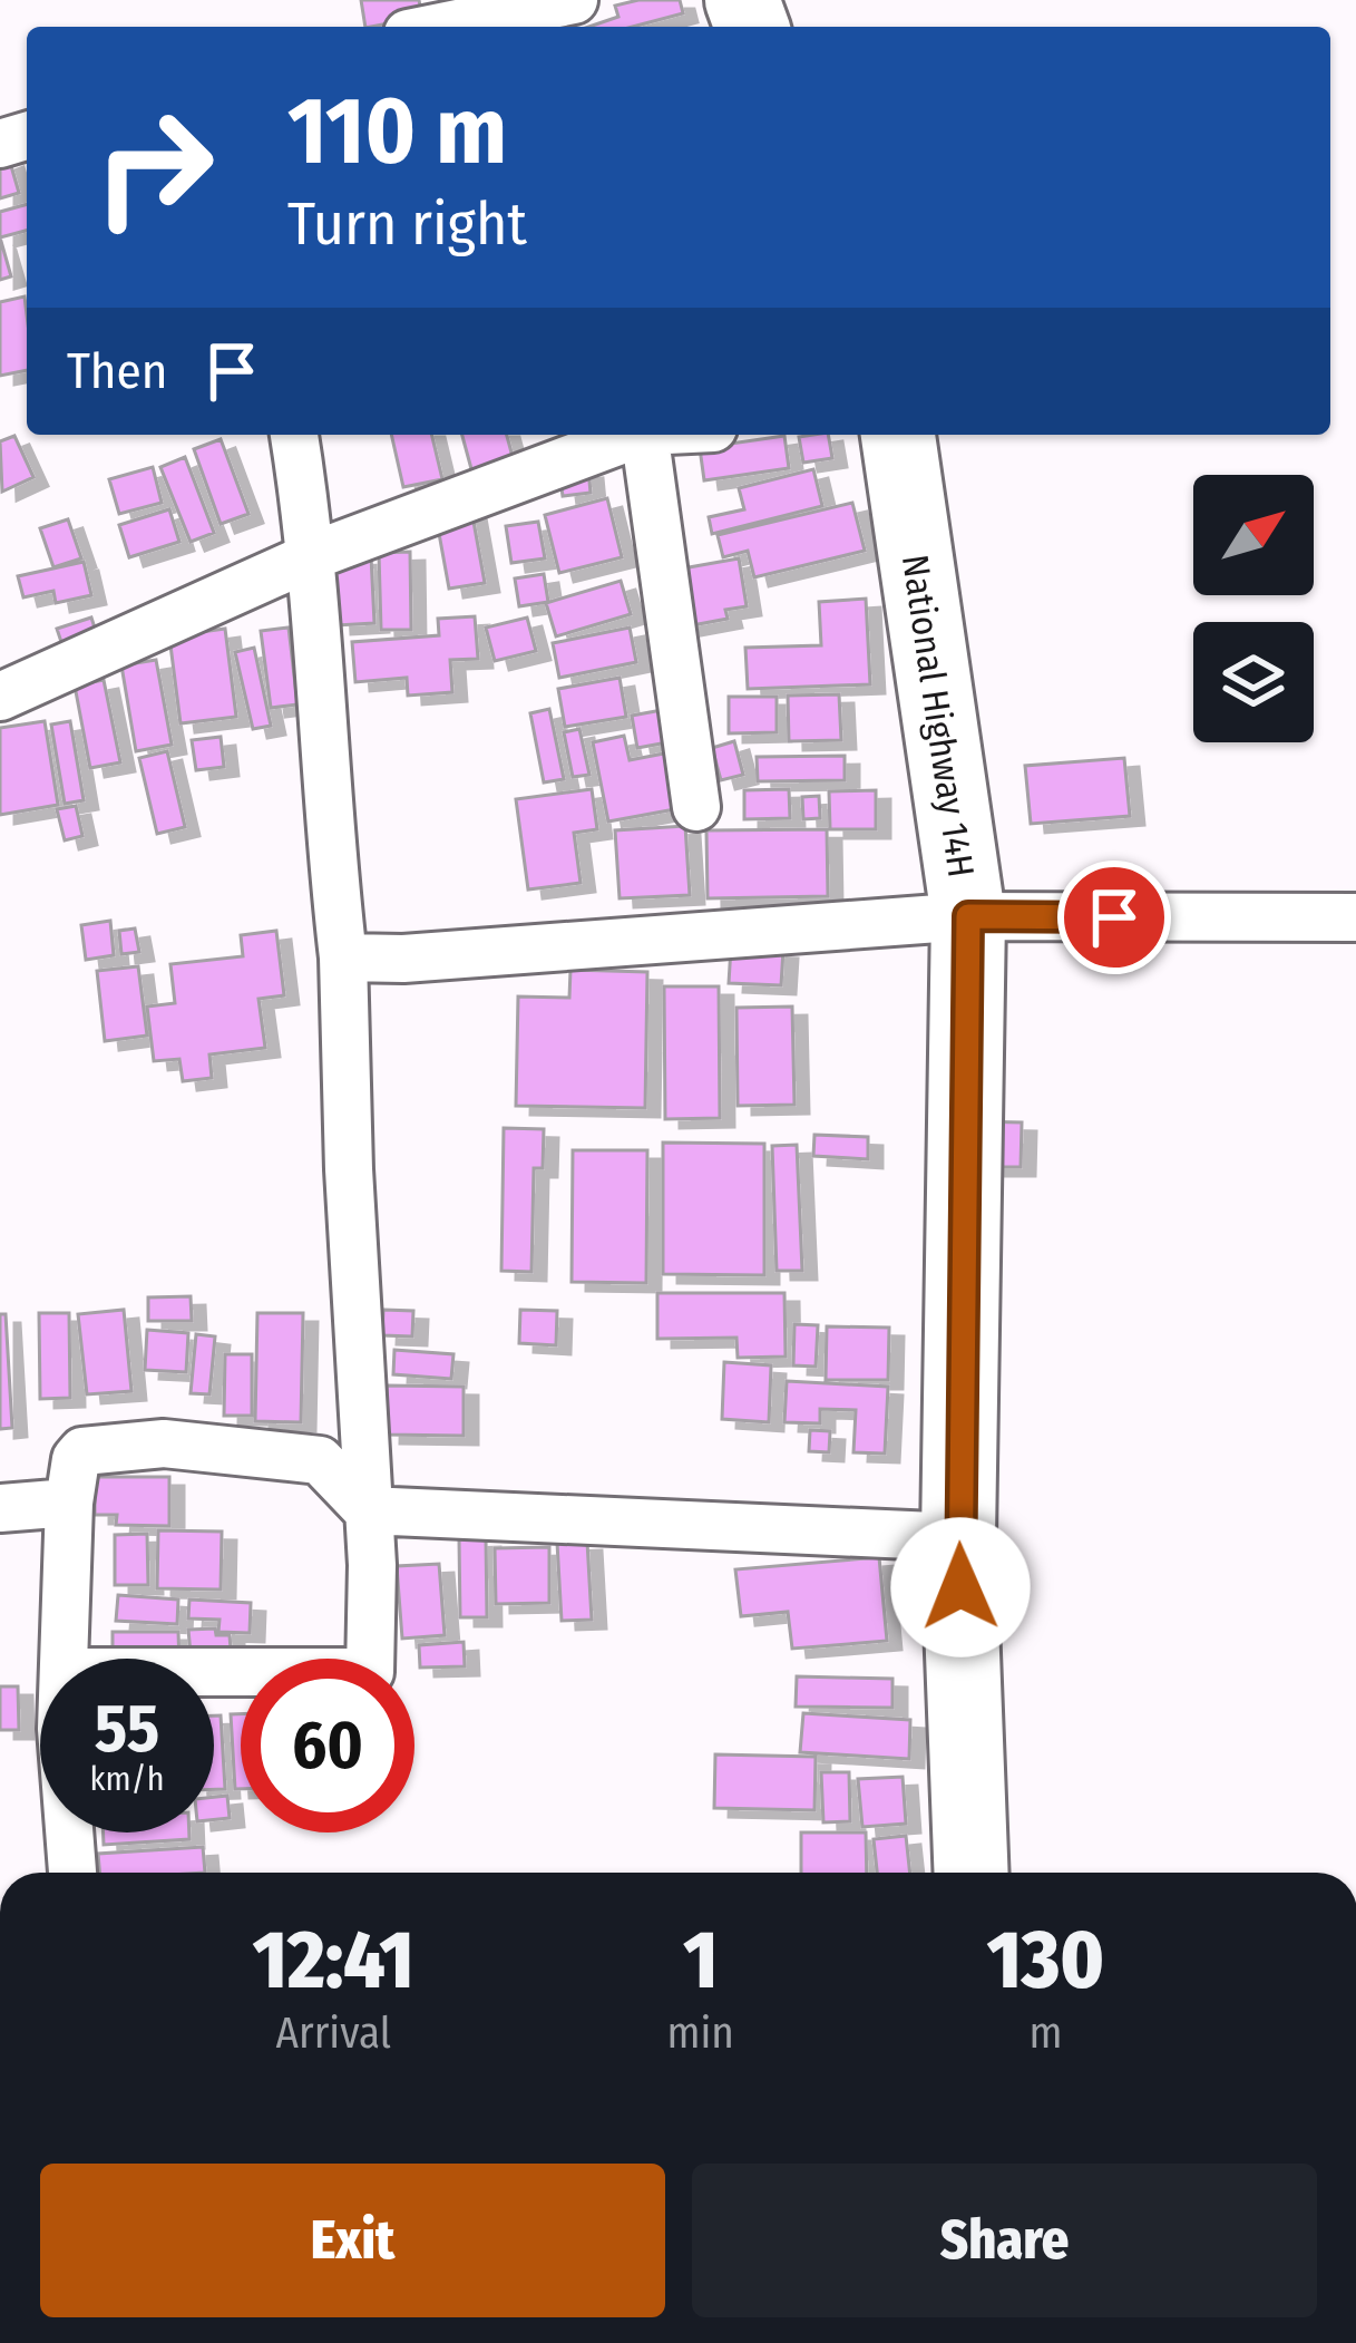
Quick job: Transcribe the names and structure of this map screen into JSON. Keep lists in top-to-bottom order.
{
  "streets": {
    "main road": ["National Highway 14H"]
  },
  "north": "top right",
  "page": {
    "turn": ["110 m", "Turn right"],
    "then": "Then",
    "speed": "55 km/h",
    "limit": "60",
    "eta": [
      "12:41",
      "Arrival",
      "1",
      "min",
      "130",
      "m"
    ],
    "buttons": ["Exit", "Share"]
  }
}
